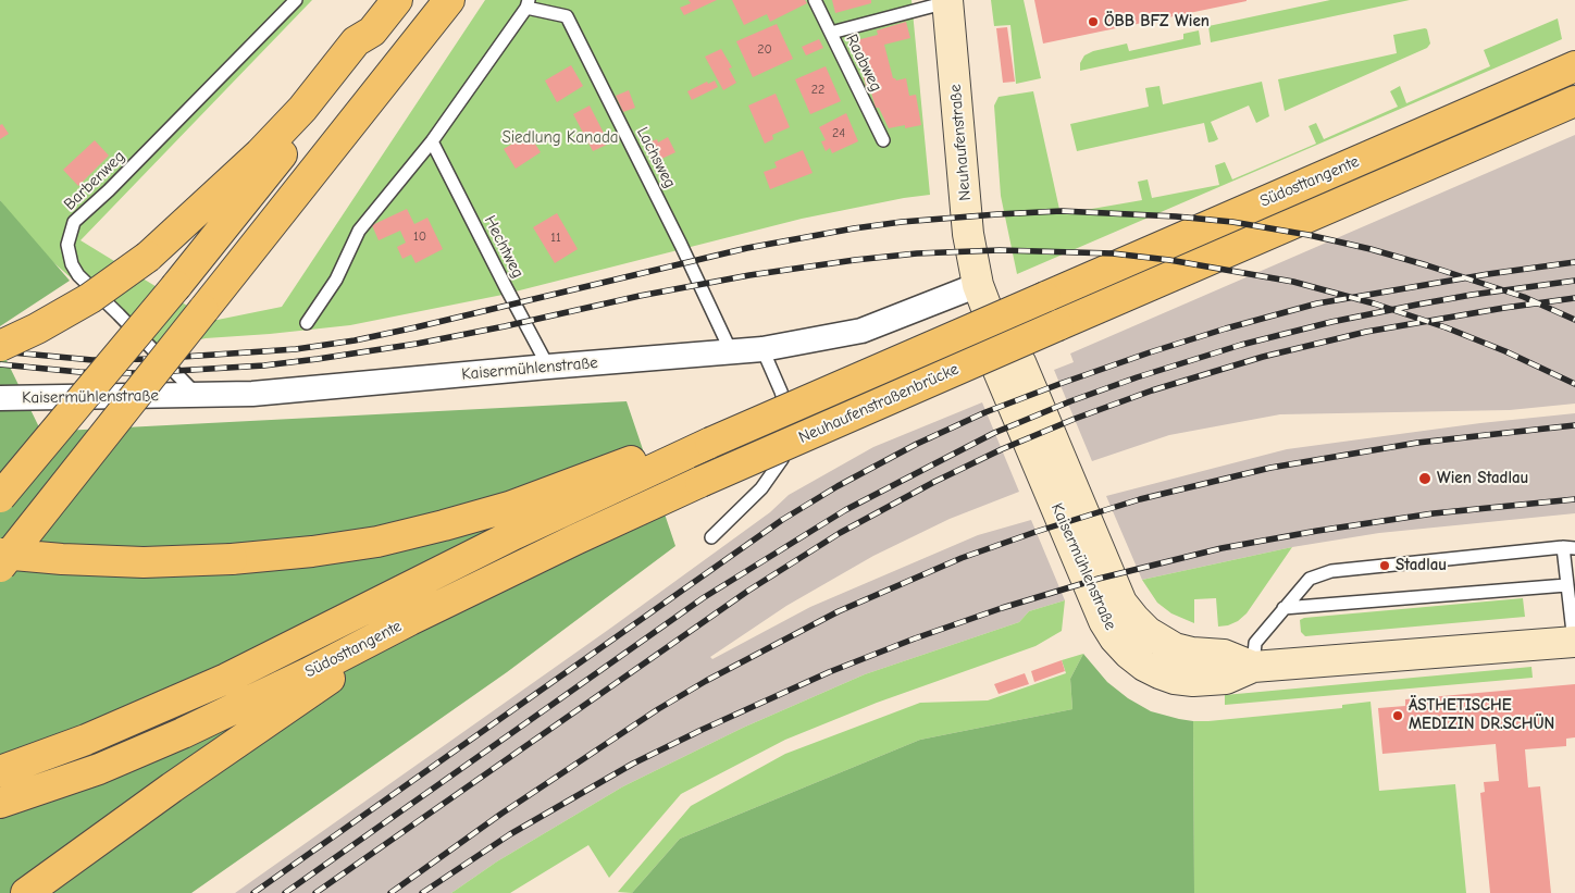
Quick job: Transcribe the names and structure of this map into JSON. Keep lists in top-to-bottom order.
{
  "streets": {
    "highway": ["Südosttangente", "Neuhaufenstraßenbrücke"],
    "street": ["Neuhaufenstraße", "Kaisermühlenstraße"],
    "lane": [
      "Raabweg",
      "Lachsweg",
      "Barbenweg",
      "Hechtweg"
    ]
  },
  "crossings": [
    ["Neuhaufenstraße", "Kaisermühlenstraße"],
    ["Lachsweg", "Kaisermühlenstraße"],
    ["Barbenweg", "Kaisermühlenstraße"],
    ["Südosttangente", "Neuhaufenstraßenbrücke"],
    ["Hechtweg", "Kaisermühlenstraße"]
  ],
  "parks": ["Siedlung Kanada"],
  "places": [
    "ÖBB BFZ Wien",
    "Wien Stadlau",
    "Stadlau",
    "ÄSTHETISCHE MEDIZIN DR.SCHÜN"
  ],
  "house_numbers": [
    "20",
    "22",
    "24",
    "10",
    "11"
  ]
}
